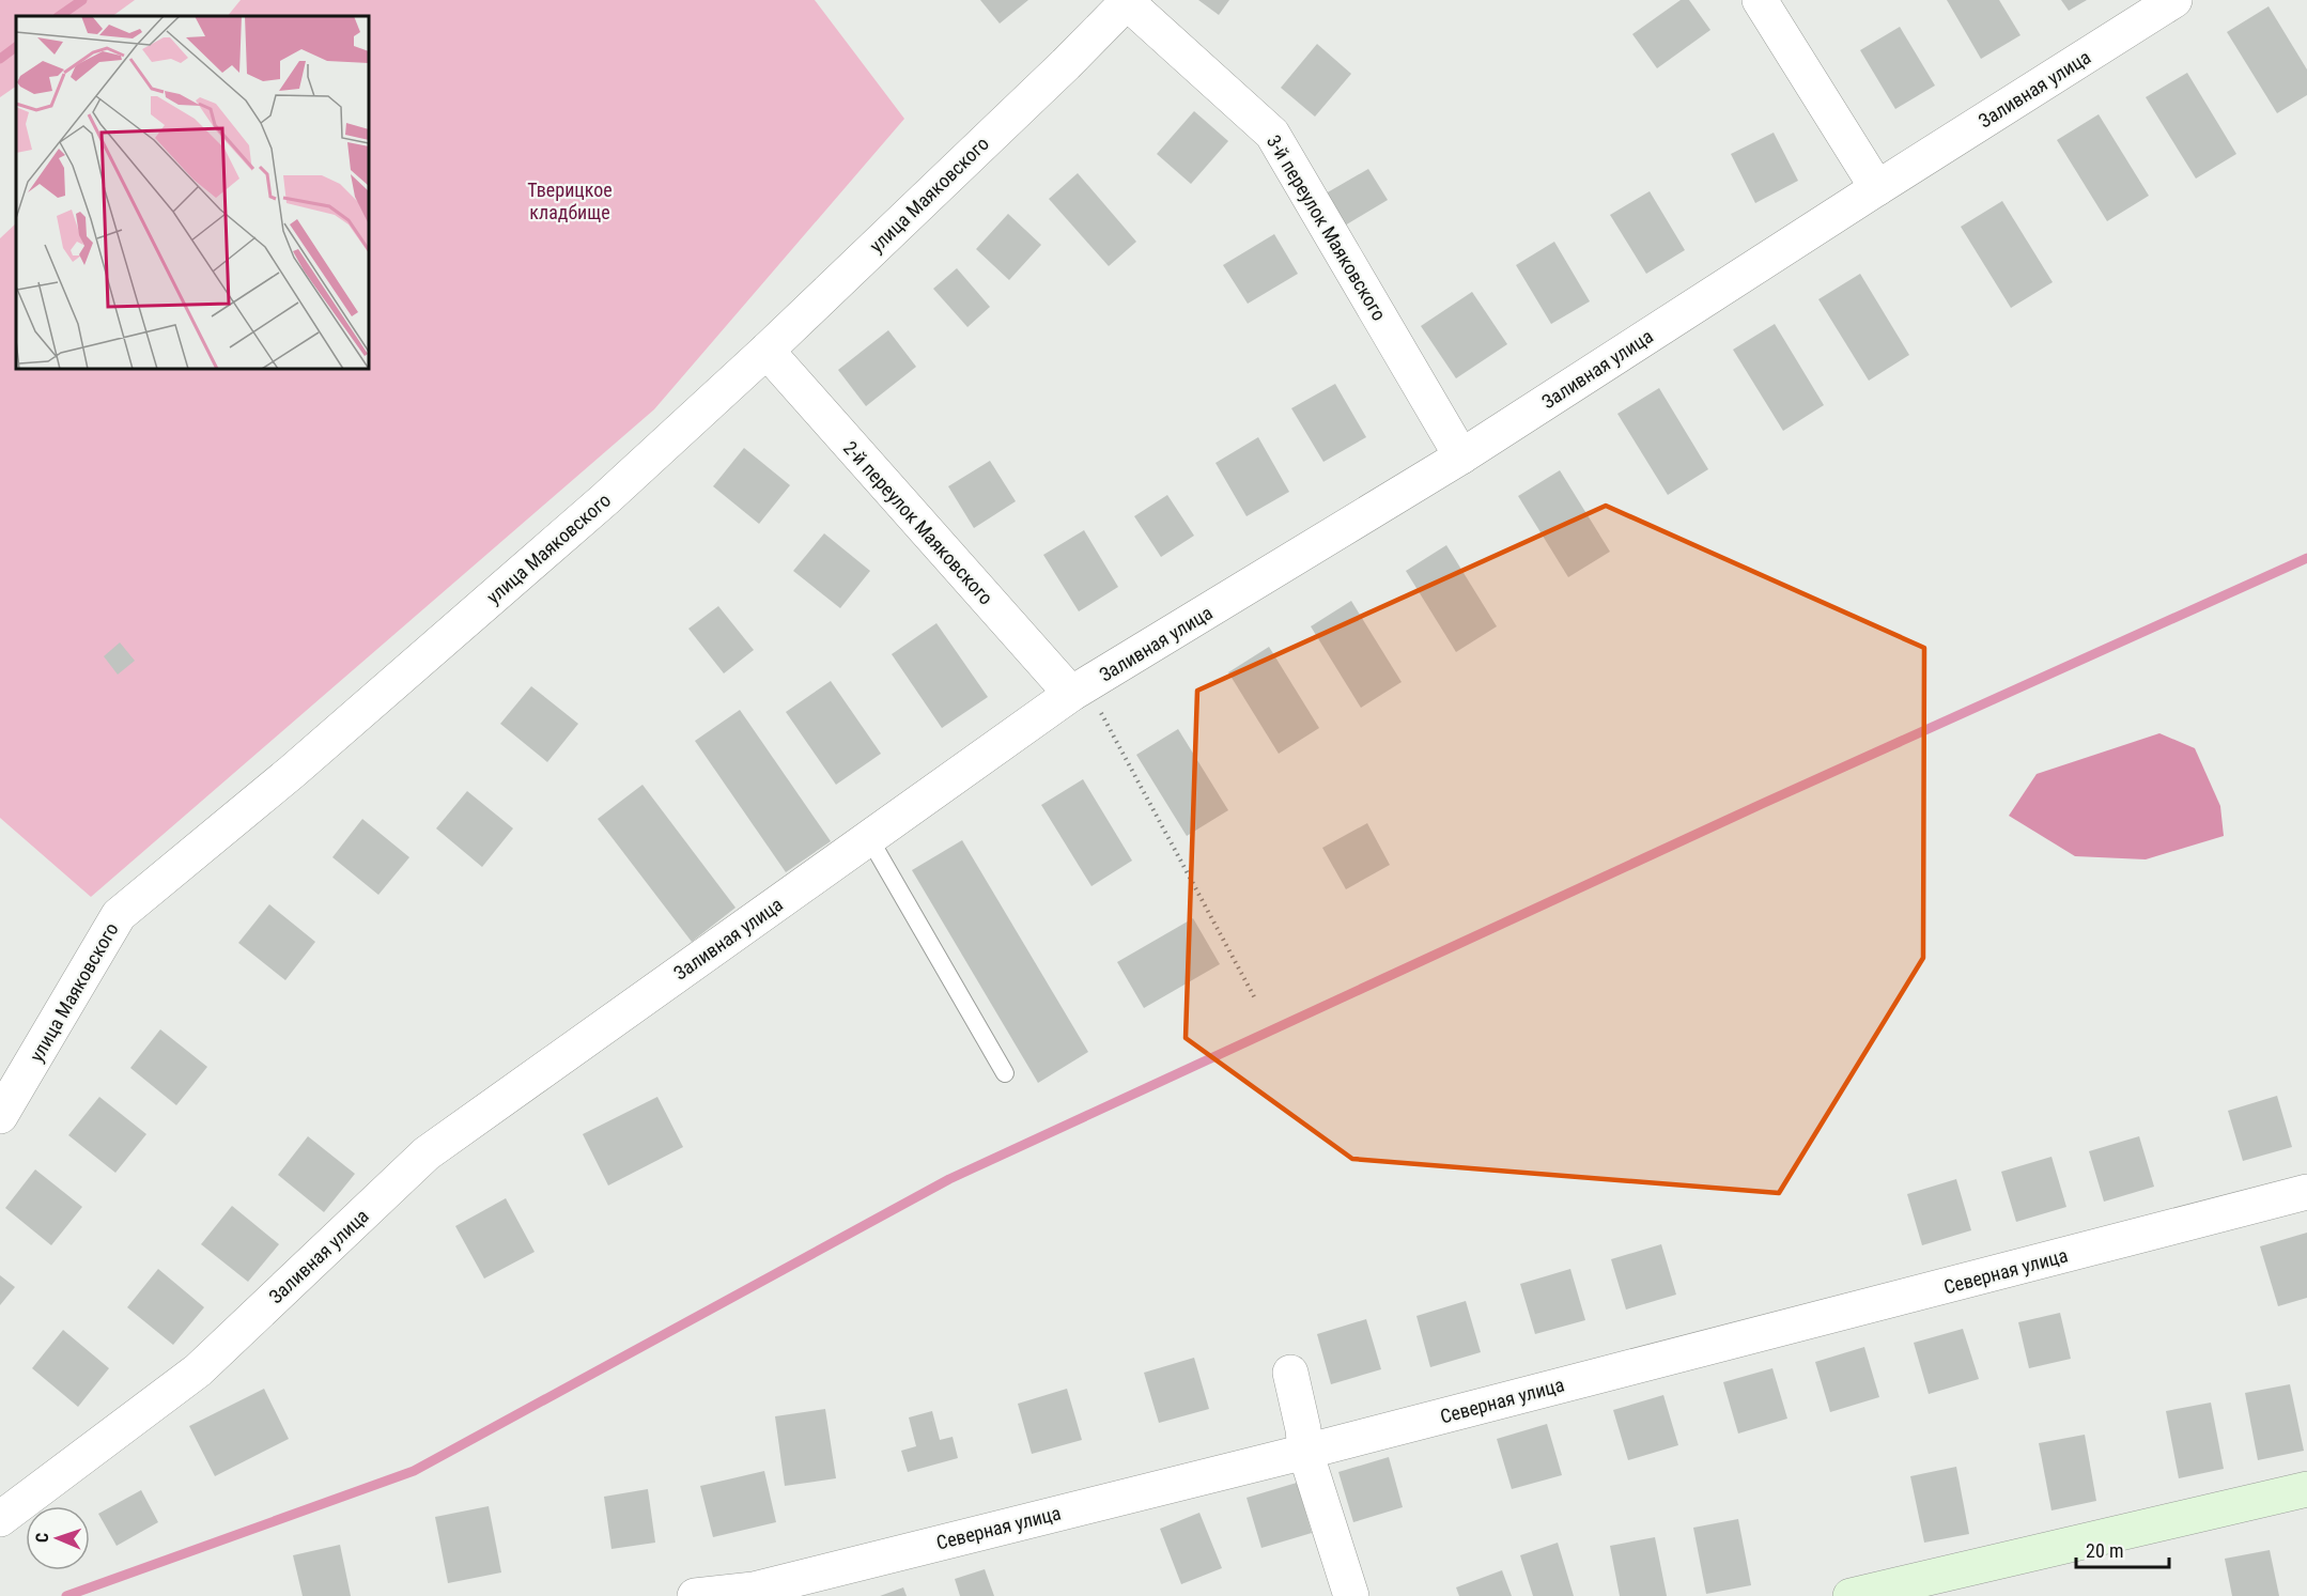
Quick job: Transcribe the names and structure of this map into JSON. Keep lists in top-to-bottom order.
{
  "streets": {
    "street": [
      "Заливная улица",
      "улица Маяковского",
      "3-й переулок Маяковского",
      "2-й переулок Маяковского",
      "Северная улица"
    ]
  },
  "crossings": [
    ["Заливная улица", "3-й переулок Маяковского"],
    ["Заливная улица", "2-й переулок Маяковского"],
    ["улица Маяковского", "3-й переулок Маяковского"],
    ["улица Маяковского", "2-й переулок Маяковского"]
  ],
  "parks": ["Тверицкое кладбище"],
  "scale_bar": "20 m",
  "north": "left"
}
